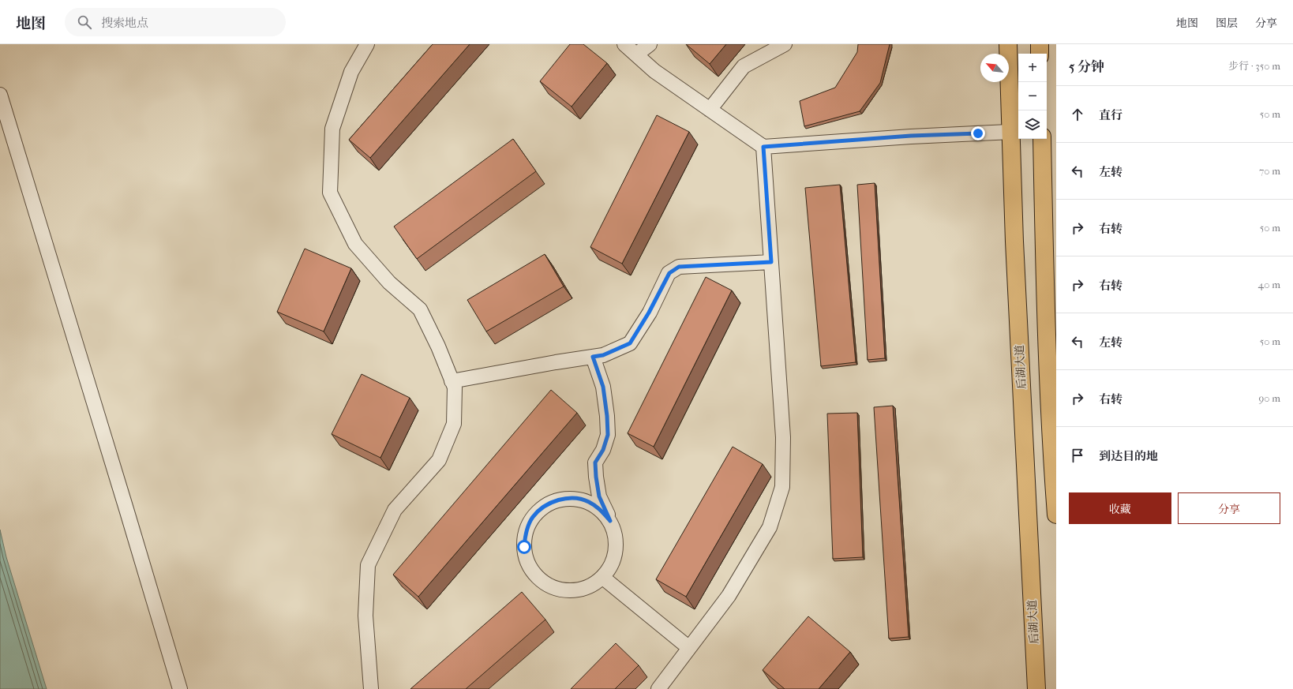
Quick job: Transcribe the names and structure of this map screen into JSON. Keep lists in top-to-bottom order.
{
  "streets": {
    "main road": ["后湖大道"]
  },
  "north": "top left",
  "page": {
    "header": "地图",
    "search": "搜索地点",
    "nav": ["地图", "图层", "分享"],
    "heading": ["5 分钟", "步行 · 350 m"],
    "map_buttons": ["+", "−"],
    "list": [
      ["直行", "50 m"],
      ["左转", "70 m"],
      ["右转", "50 m"],
      ["右转", "40 m"],
      ["左转", "50 m"],
      ["右转", "90 m"],
      "到达目的地"
    ],
    "buttons": ["收藏", "分享"]
  }
}
